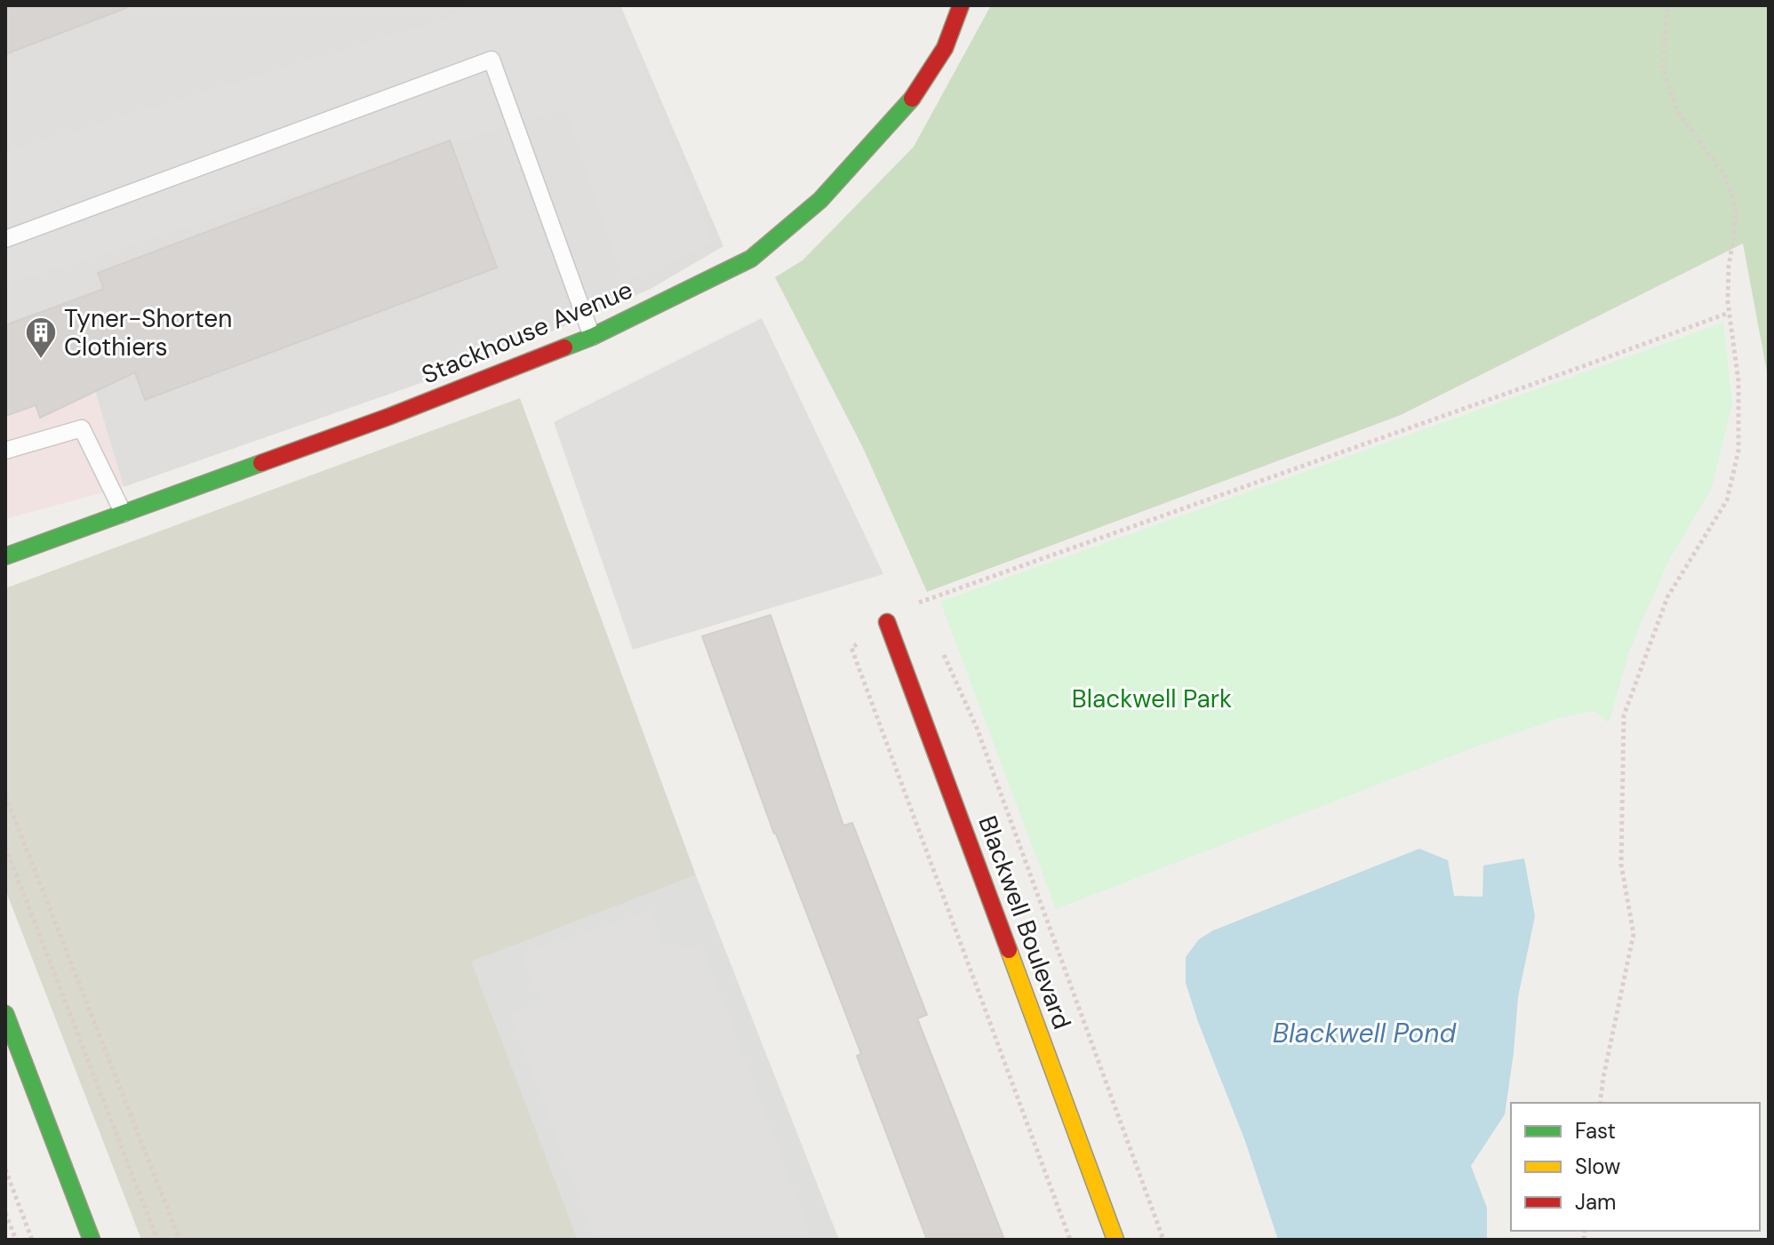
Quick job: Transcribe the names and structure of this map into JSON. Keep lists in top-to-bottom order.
{
  "streets": {
    "street": ["Stackhouse Avenue", "Blackwell Boulevard"]
  },
  "water": ["Blackwell Pond"],
  "parks": ["Blackwell Park"],
  "places": {
    "building": ["Tyner-Shorten Clothiers"]
  },
  "legend": ["Fast", "Slow", "Jam"]
}
